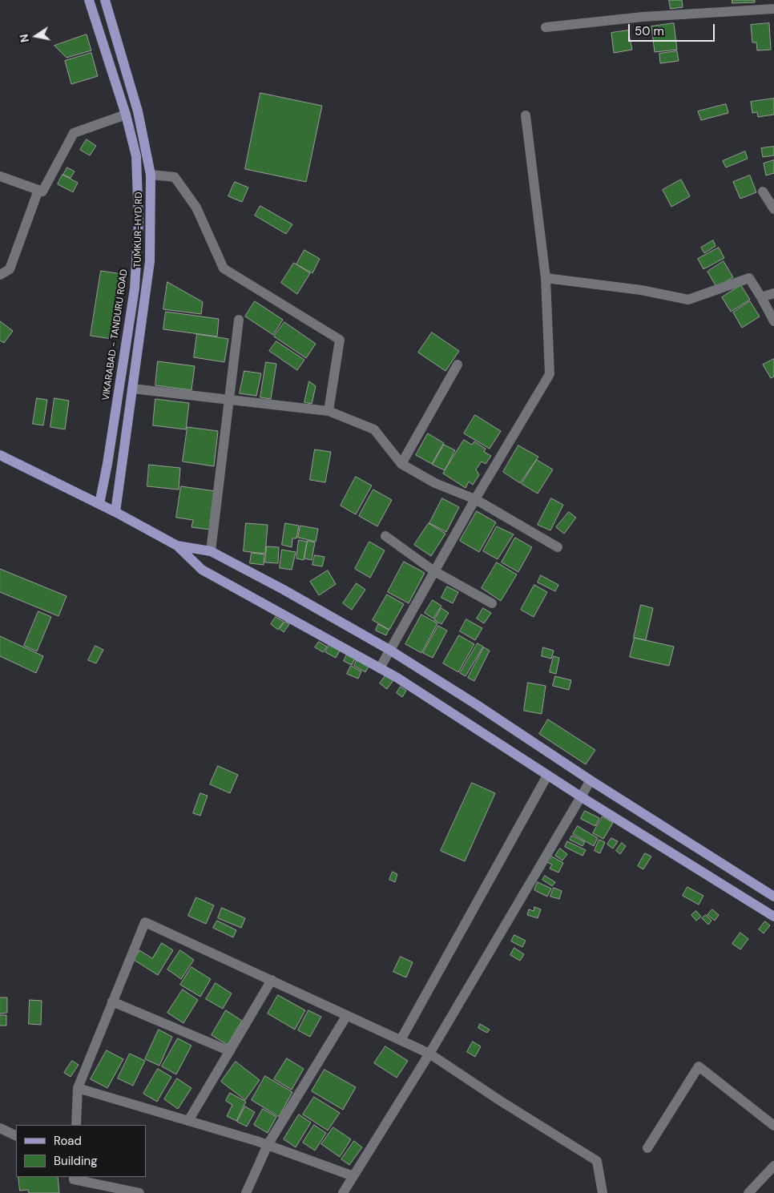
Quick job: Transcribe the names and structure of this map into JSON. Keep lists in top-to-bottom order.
{
  "streets": {
    "main road": ["TUMKUR-HYD RD", "VIKARABAD - TANDURU ROAD"]
  },
  "legend": ["Road", "Building"],
  "scale_bar": "50 m",
  "north": "left"
}
